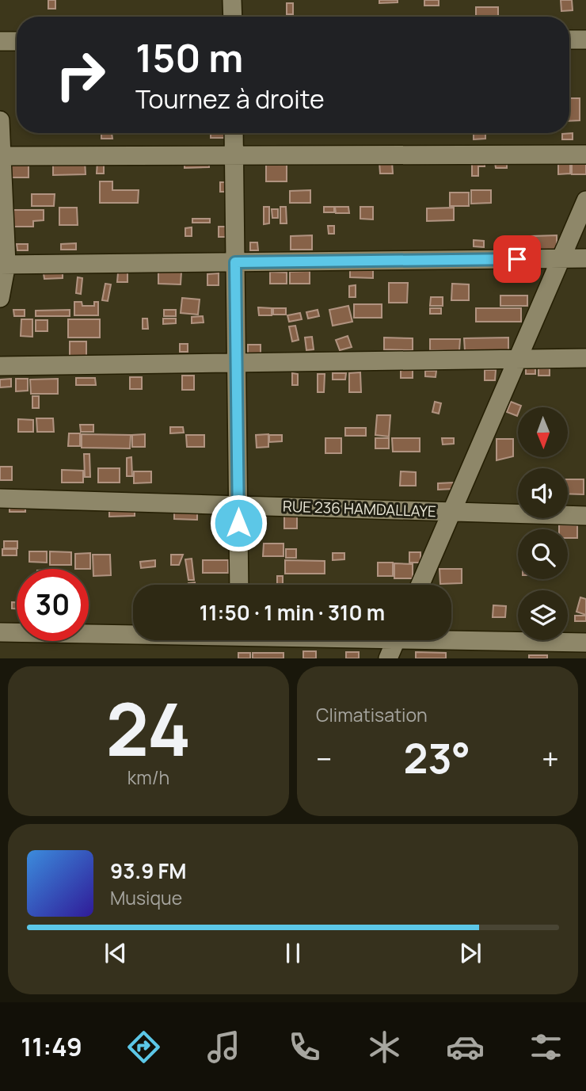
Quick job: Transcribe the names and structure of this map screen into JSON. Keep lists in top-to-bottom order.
{
  "streets": {
    "street": ["RUE 236 HAMDALLAYE"]
  },
  "north": "bottom",
  "page": {
    "turn": ["150 m", "Tournez à droite"],
    "limit": "30",
    "trip": "11:50 · 1 min · 310 m",
    "tile": [
      ["24", "km/h"],
      "Climatisation"
    ],
    "heat": ["−", "23°", "+"],
    "song": ["93.9 FM", "Musique"],
    "tabs": "11:49"
  }
}
